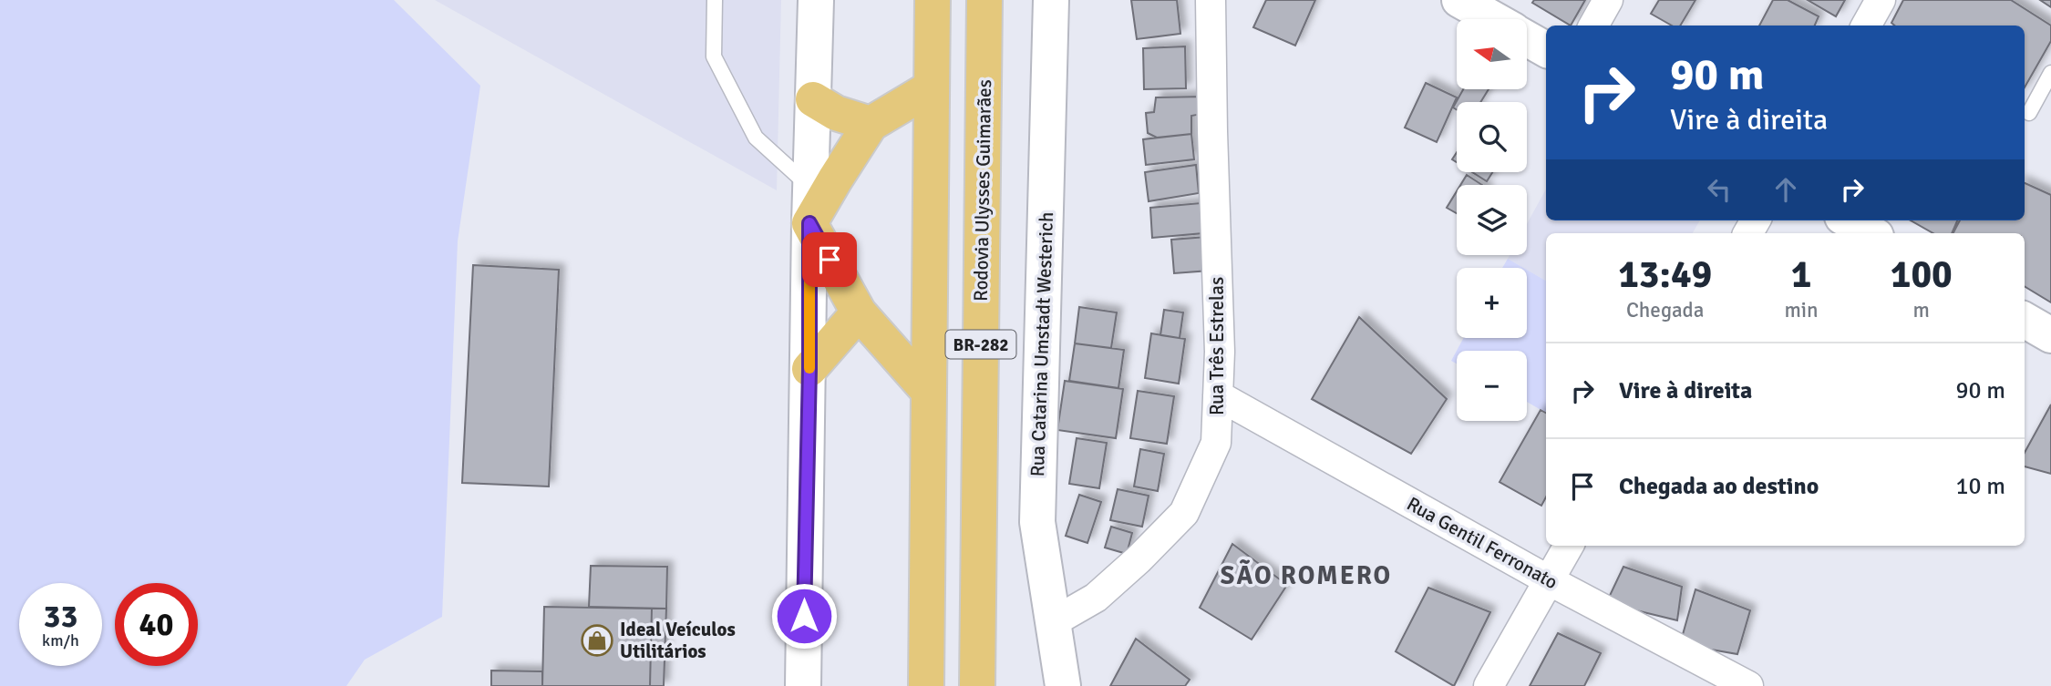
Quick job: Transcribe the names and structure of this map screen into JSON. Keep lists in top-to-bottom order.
{
  "streets": {
    "highway": ["Rodovia Ulysses Guimarães", "BR-282"],
    "street": ["Rua Catarina Umstadt Westerich", "Rua Três Estrelas", "Rua Gentil Ferronato"]
  },
  "crossings": [
    ["Rua Catarina Umstadt Westerich", "Rua Três Estrelas"],
    ["Rua Três Estrelas", "Rua Gentil Ferronato"]
  ],
  "districts": ["SÃO ROMERO"],
  "places": {
    "shop": ["Ideal Veículos Utilitários"]
  },
  "north": "left",
  "page": {
    "map_buttons": ["+", "−"],
    "turn": ["90 m", "Vire à direita"],
    "eta": [
      "13:49",
      "Chegada",
      "1",
      "min",
      "100",
      "m"
    ],
    "list": [
      {
        "name": "Vire à direita",
        "value": "90 m"
      },
      {
        "name": "Chegada ao destino",
        "value": "10 m"
      }
    ],
    "speed": "33 km/h",
    "limit": "40"
  }
}
